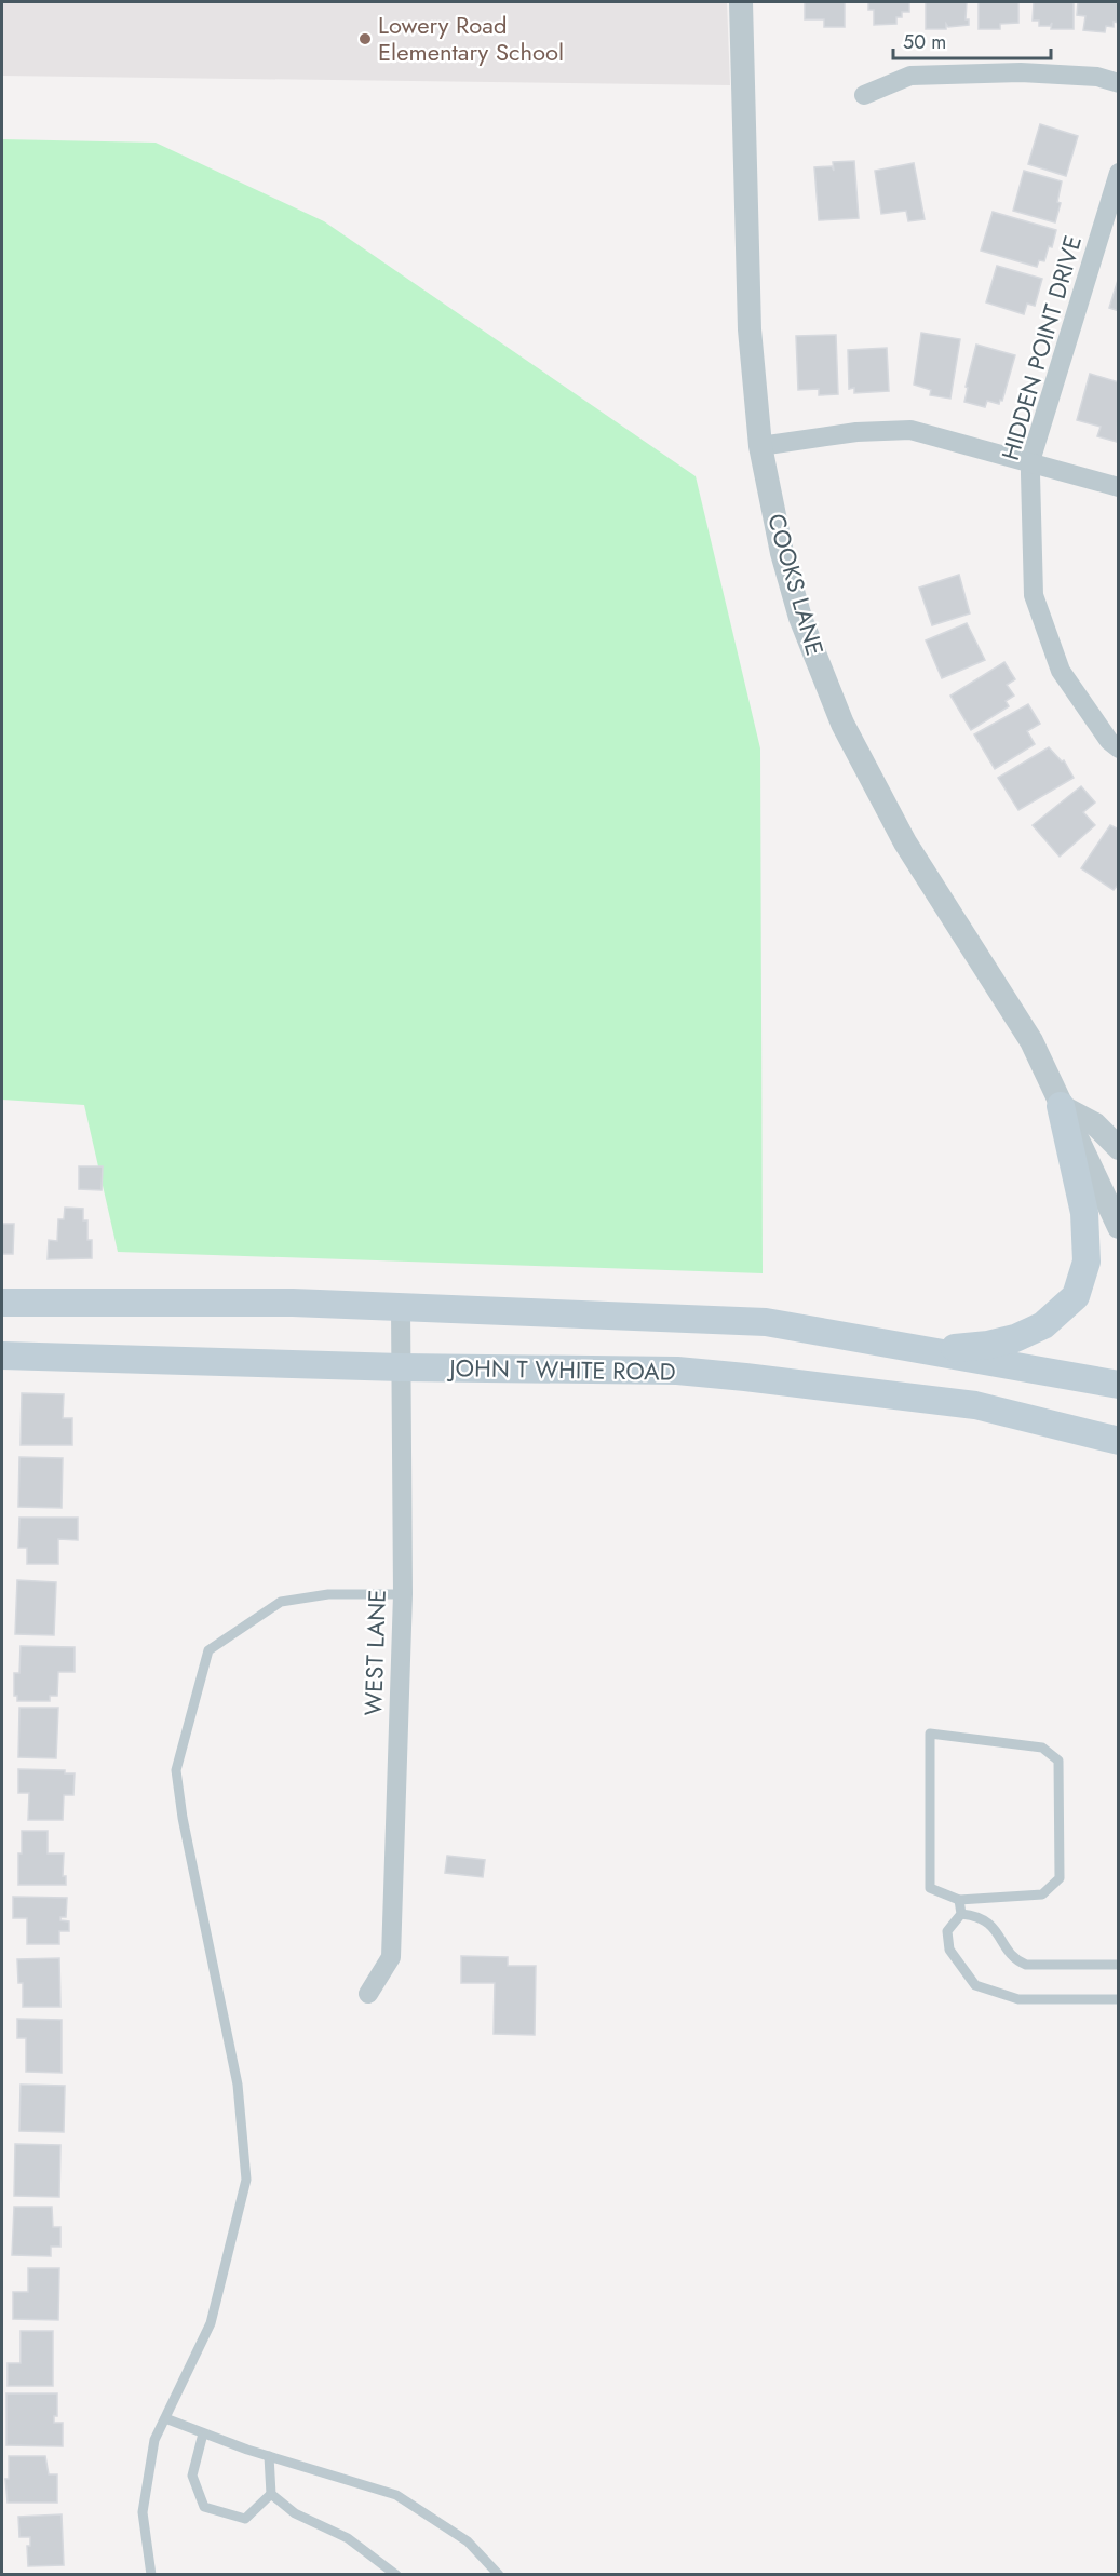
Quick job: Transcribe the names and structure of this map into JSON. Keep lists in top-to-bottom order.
{
  "streets": {
    "main road": ["JOHN T WHITE ROAD"],
    "street": ["HIDDEN POINT DRIVE", "COOKS LANE", "WEST LANE"]
  },
  "crossings": [
    ["JOHN T WHITE ROAD", "WEST LANE"]
  ],
  "places": ["Lowery Road Elementary School"],
  "scale_bar": "50 m"
}
